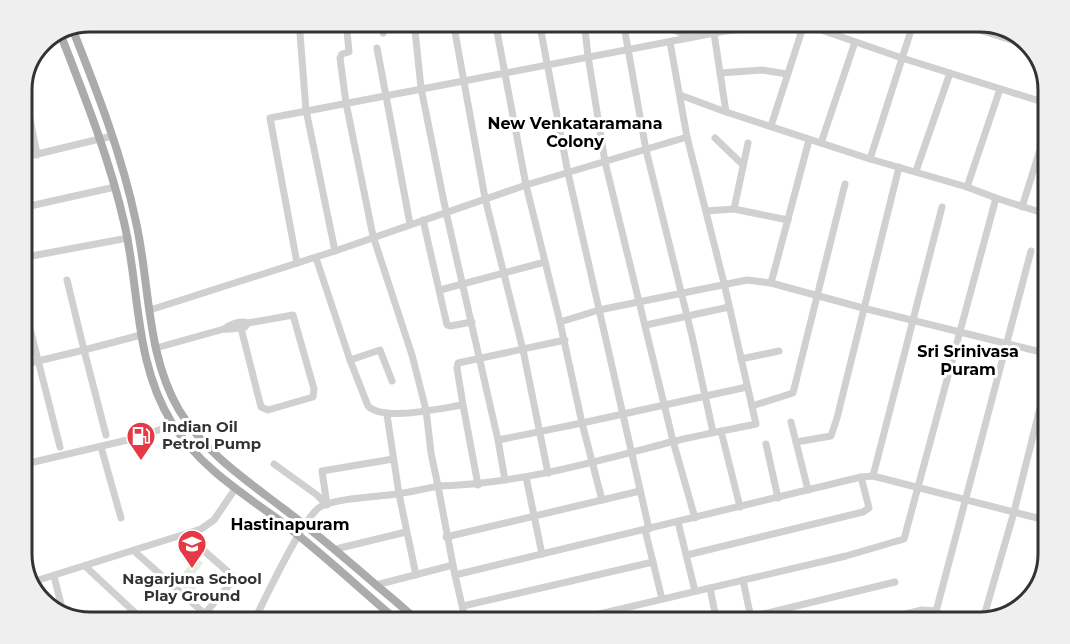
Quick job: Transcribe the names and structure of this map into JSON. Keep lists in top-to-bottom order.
{
  "districts": ["New Venkataramana Colony", "Sri Srinivasa Puram", "Hastinapuram"],
  "places": {
    "fuel station": ["Indian Oil Petrol Pump"],
    "school or university": ["Nagarjuna School Play Ground"]
  }
}
